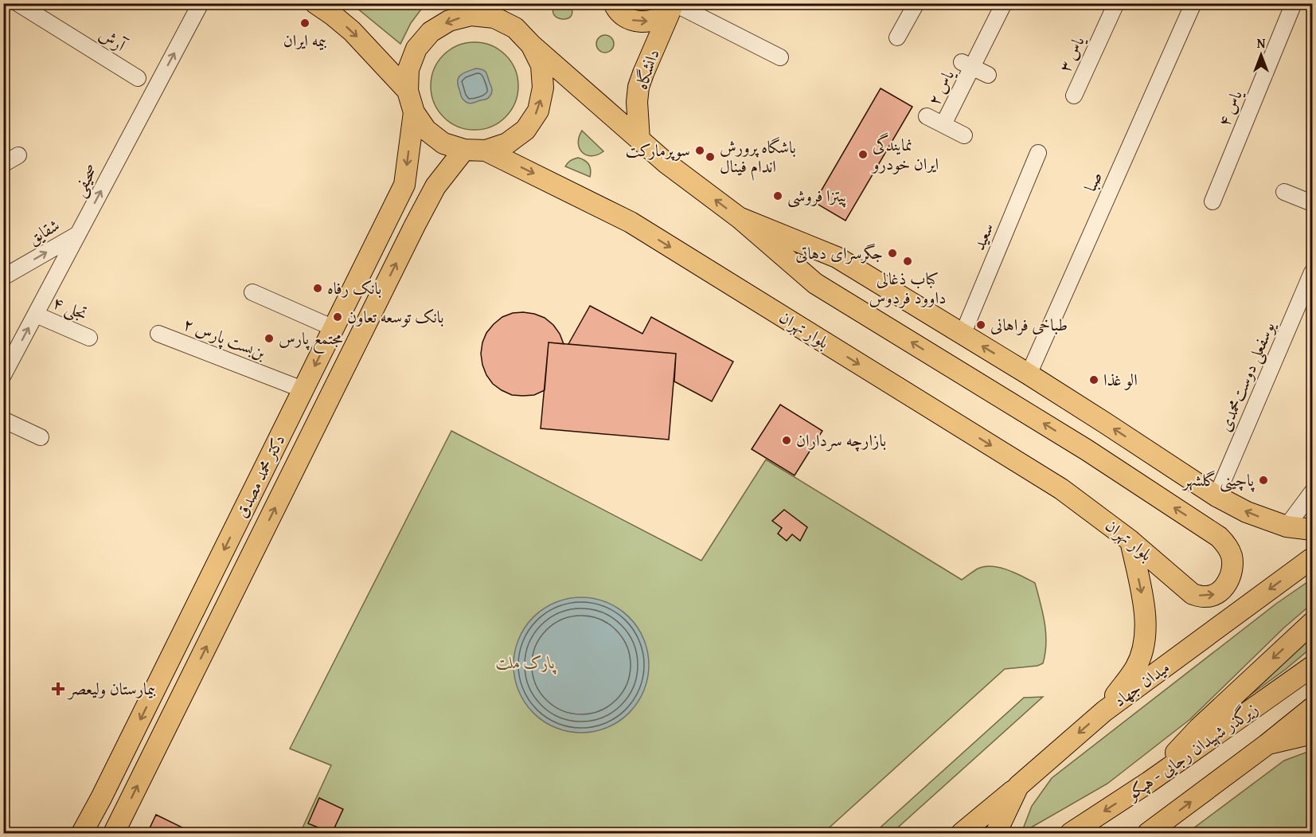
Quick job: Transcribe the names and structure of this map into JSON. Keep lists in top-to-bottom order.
{
  "streets": {
    "main road": [
      "دانشگاه",
      "بلوار تهران",
      "دکتر محمد مصدق",
      "میدان جهاد",
      "زیرگذر شهیدان رجایی - هپکو"
    ],
    "street": [
      "آرش",
      "یاس ۳",
      "یاس ۲",
      "یاس ۴",
      "صحیفی",
      "صبا",
      "شقایق",
      "سعید",
      "تجلی ۴",
      "بن‌بست پارس ۲",
      "یوسفعلی دوست‌محمدی"
    ]
  },
  "crossings": [
    ["دانشگاه", "بلوار تهران"],
    ["صحیفی", "شقایق"],
    ["صحیفی", "تجلی ۴"],
    ["صبا", "بلوار تهران"],
    ["سعید", "بلوار تهران"],
    ["بلوار تهران", "یوسفعلی دوست‌محمدی"],
    ["بلوار تهران", "دکتر محمد مصدق"],
    ["بن‌بست پارس ۲", "دکتر محمد مصدق"]
  ],
  "one_way": ["صحیفی", "شقایق"],
  "parks": ["پارک ملت"],
  "places": {
    "other": [
      "بیمه ایران",
      "سوپرمارکت",
      "نمایندگی ایران خودرو",
      "باشگاه پرورش اندام فینال",
      "پیتزا فروشی",
      "جگرسرای دهاتی",
      "کباب ذغالی داوود فردوس",
      "بانک رفاه",
      "بانک توسعه تعاون",
      "طباخی فراهانی",
      "مجتمع پارس",
      "الو غذا",
      "بازارچه سرداران",
      "پاچینی گلشهر"
    ],
    "health": ["بیمارستان ولیعصر"]
  },
  "north": "top"
}
